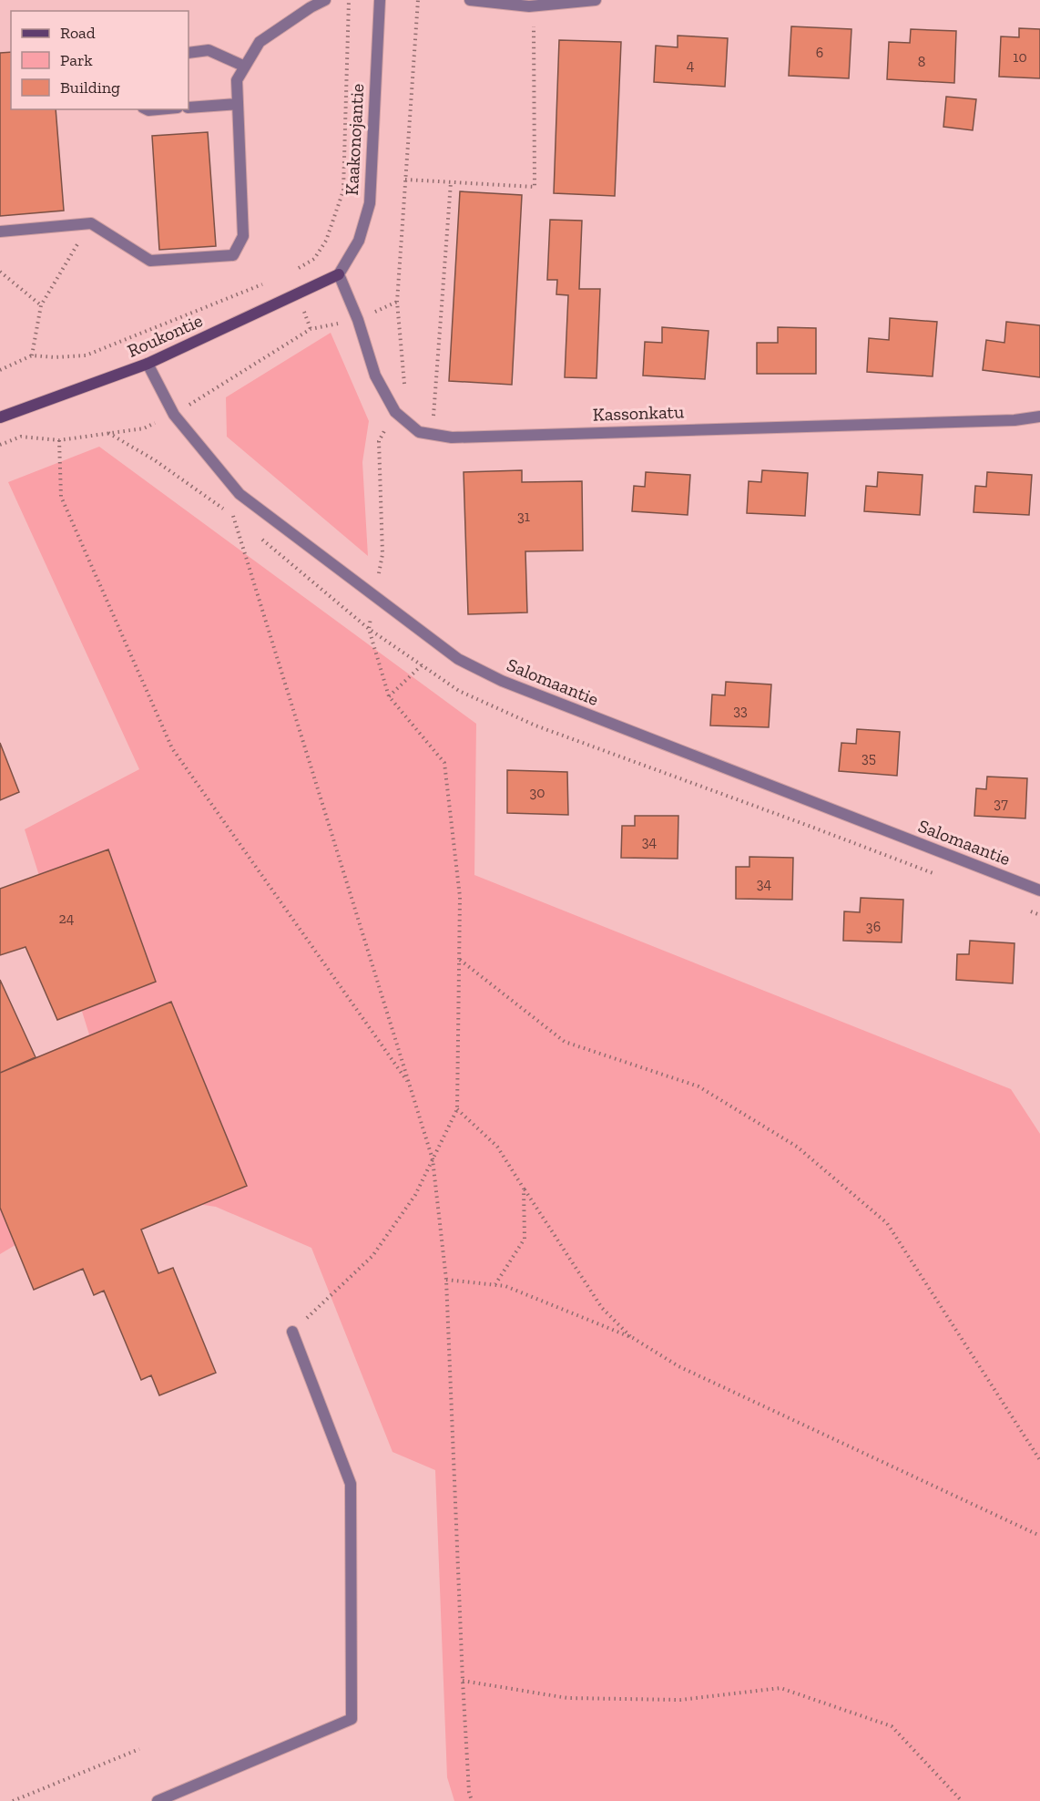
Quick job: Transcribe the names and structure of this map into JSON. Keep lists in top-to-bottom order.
{
  "streets": {
    "street": [
      "Kaakonojantie",
      "Roukontie",
      "Kassonkatu",
      "Salomaantie"
    ]
  },
  "crossings": [
    ["Kaakonojantie", "Roukontie"],
    ["Kaakonojantie", "Kassonkatu"],
    ["Roukontie", "Kassonkatu"],
    ["Roukontie", "Salomaantie"]
  ],
  "house_numbers": [
    "6",
    "10",
    "8",
    "4",
    "31",
    "33",
    "35",
    "30",
    "37",
    "34",
    "34",
    "24",
    "36"
  ],
  "legend": ["Road", "Park", "Building"]
}
